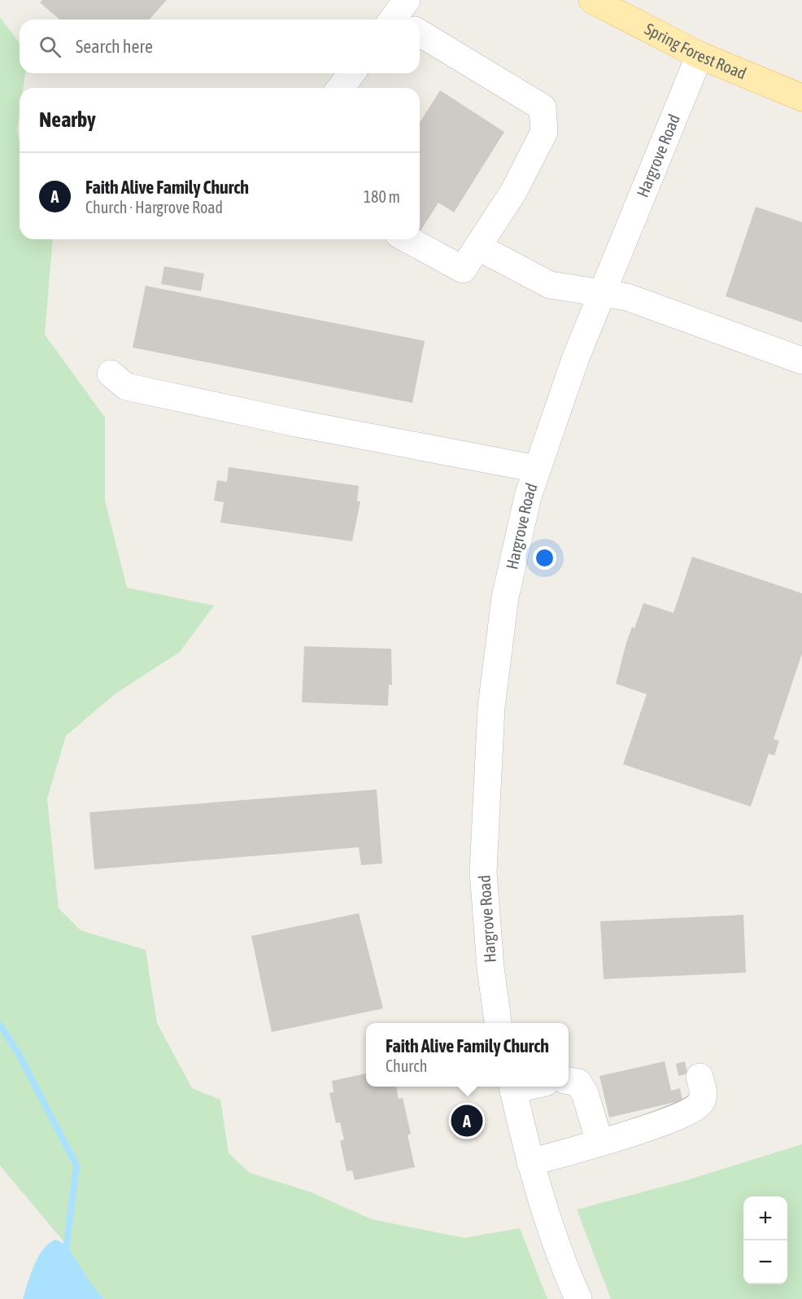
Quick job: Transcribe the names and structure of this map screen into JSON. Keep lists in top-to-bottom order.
{
  "streets": {
    "main road": ["Spring Forest Road"],
    "street": ["Hargrove Road"]
  },
  "crossings": [
    ["Spring Forest Road", "Hargrove Road"]
  ],
  "page": {
    "search": "Search here",
    "heading": "Nearby",
    "list": [
      {
        "mark": "A",
        "name": "Faith Alive Family Church",
        "note": "Church · Hargrove Road",
        "value": "180 m"
      }
    ],
    "popup": ["Faith Alive Family Church", "Church"],
    "pins": "A",
    "map_buttons": ["+", "−"]
  }
}
